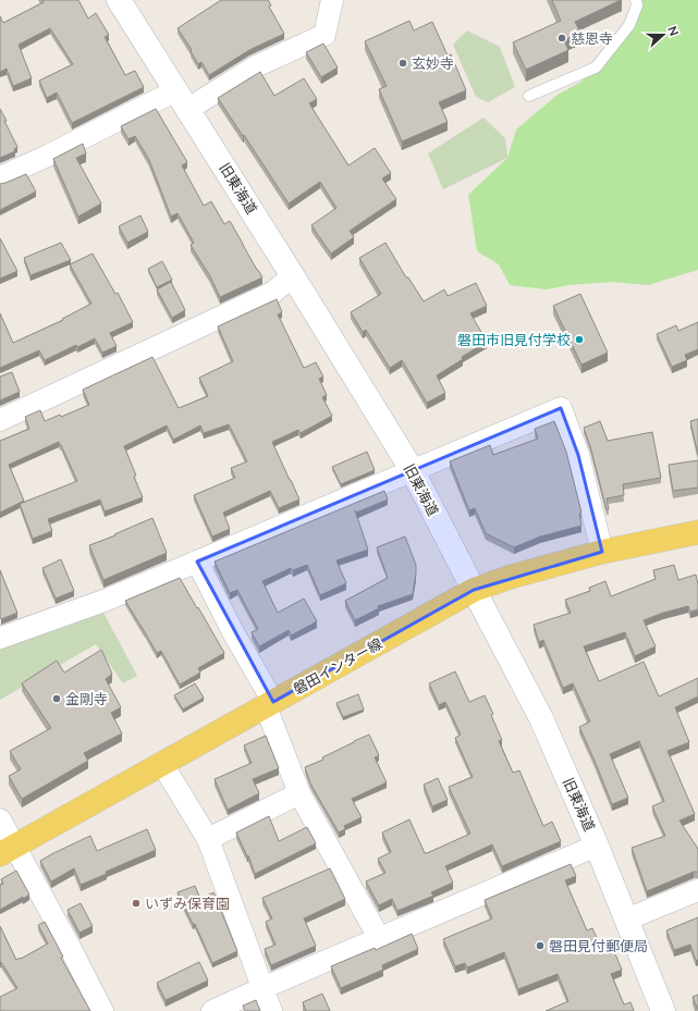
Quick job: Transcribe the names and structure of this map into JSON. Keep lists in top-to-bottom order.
{
  "streets": {
    "main road": ["磐田インター線"],
    "street": ["旧東海道"]
  },
  "crossings": [
    ["旧東海道", "磐田インター線"]
  ],
  "places": [
    "慈恩寺",
    "玄妙寺",
    "磐田市旧見付学校",
    "金剛寺",
    "いずみ保育園",
    "磐田見付郵便局"
  ],
  "north": "right"
}
